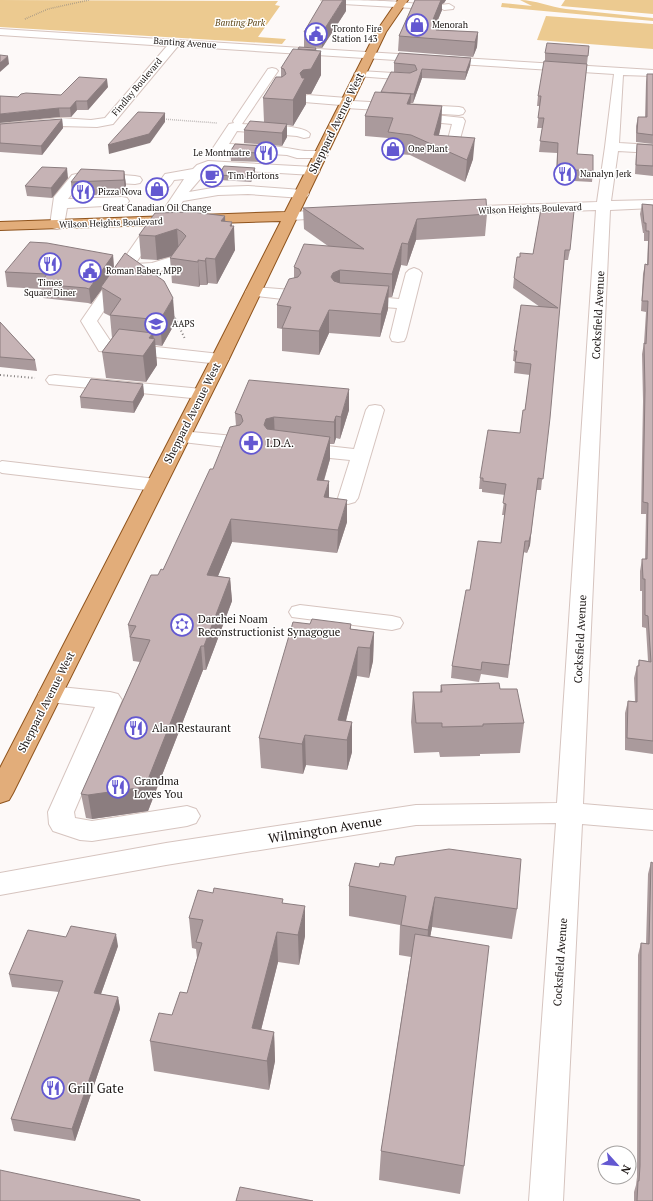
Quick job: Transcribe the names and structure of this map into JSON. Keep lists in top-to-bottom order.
{
  "streets": {
    "main road": ["Sheppard Avenue West", "Wilson Heights Boulevard"],
    "street": [
      "Banting Avenue",
      "Findlay Boulevard",
      "Cocksfield Avenue",
      "Wilmington Avenue"
    ]
  },
  "crossings": [
    ["Banting Avenue", "Findlay Boulevard"],
    ["Banting Avenue", "Sheppard Avenue West"],
    ["Sheppard Avenue West", "Wilson Heights Boulevard"],
    ["Wilson Heights Boulevard", "Cocksfield Avenue"],
    ["Cocksfield Avenue", "Wilmington Avenue"]
  ],
  "parks": ["Banting Park"],
  "places": {
    "shop": ["Menorah", "One Plant", "Great Canadian Oil Change"],
    "public building": ["Toronto Fire Station 143", "Roman Baber, MPP"],
    "restaurant": [
      "Le Montmatre",
      "Nanalyn Jerk",
      "Pizza Nova",
      "Times Square Diner",
      "Alan Restaurant",
      "Grandma Loves You",
      "Grill Gate"
    ],
    "cafe": ["Tim Hortons"],
    "school or university": ["AAPS"],
    "pharmacy": ["I.D.A."],
    "synagogue": ["Darchei Noam Reconstructionist Synagogue"]
  },
  "north": "bottom right"
}
